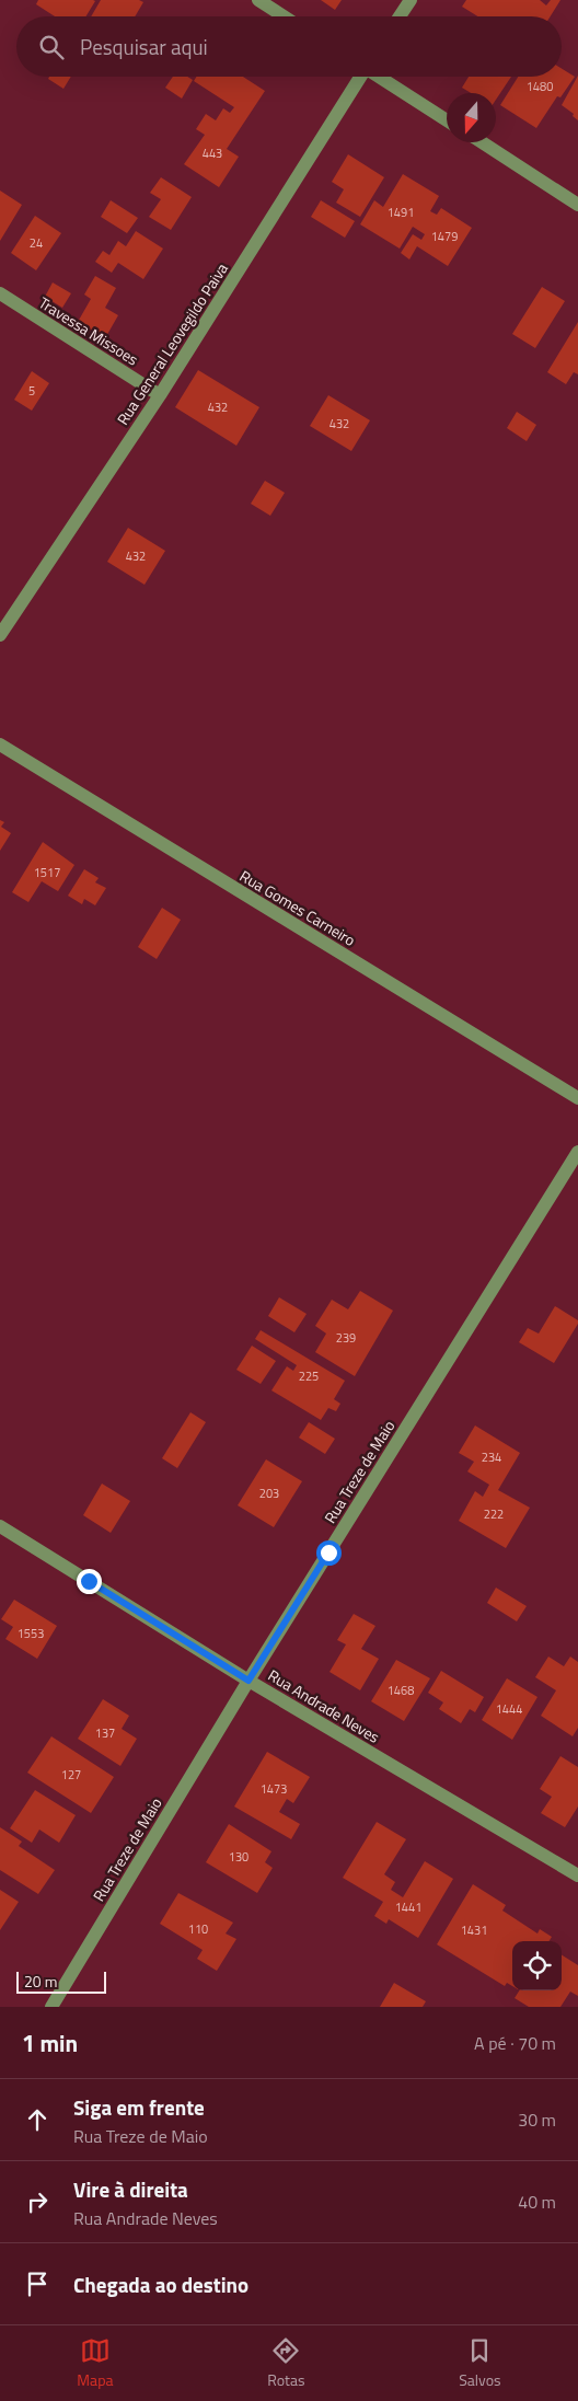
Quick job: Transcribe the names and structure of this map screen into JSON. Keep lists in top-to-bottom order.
{
  "streets": {
    "street": [
      "Travessa Missoes",
      "Rua General Leovegildo Paiva",
      "Rua Gomes Carneiro",
      "Rua Treze de Maio",
      "Rua Andrade Neves"
    ]
  },
  "crossings": [
    ["Travessa Missoes", "Rua General Leovegildo Paiva"],
    ["Rua Treze de Maio", "Rua Andrade Neves"]
  ],
  "house_numbers": [
    "1480",
    "443",
    "1491",
    "1479",
    "24",
    "5",
    "432",
    "432",
    "432",
    "1517",
    "239",
    "225",
    "234",
    "203",
    "222",
    "1553",
    "1468",
    "1444",
    "137",
    "127",
    "1473",
    "130",
    "1441",
    "110",
    "1431"
  ],
  "scale_bar": "20 m",
  "north": "bottom",
  "page": {
    "search": "Pesquisar aqui",
    "scale": "20 m",
    "heading": ["1 min", "A pé · 70 m"],
    "list": [
      ["Siga em frente", "Rua Treze de Maio", "30 m"],
      ["Vire à direita", "Rua Andrade Neves", "40 m"],
      "Chegada ao destino"
    ],
    "nav": ["Mapa", "Rotas", "Salvos"]
  }
}
